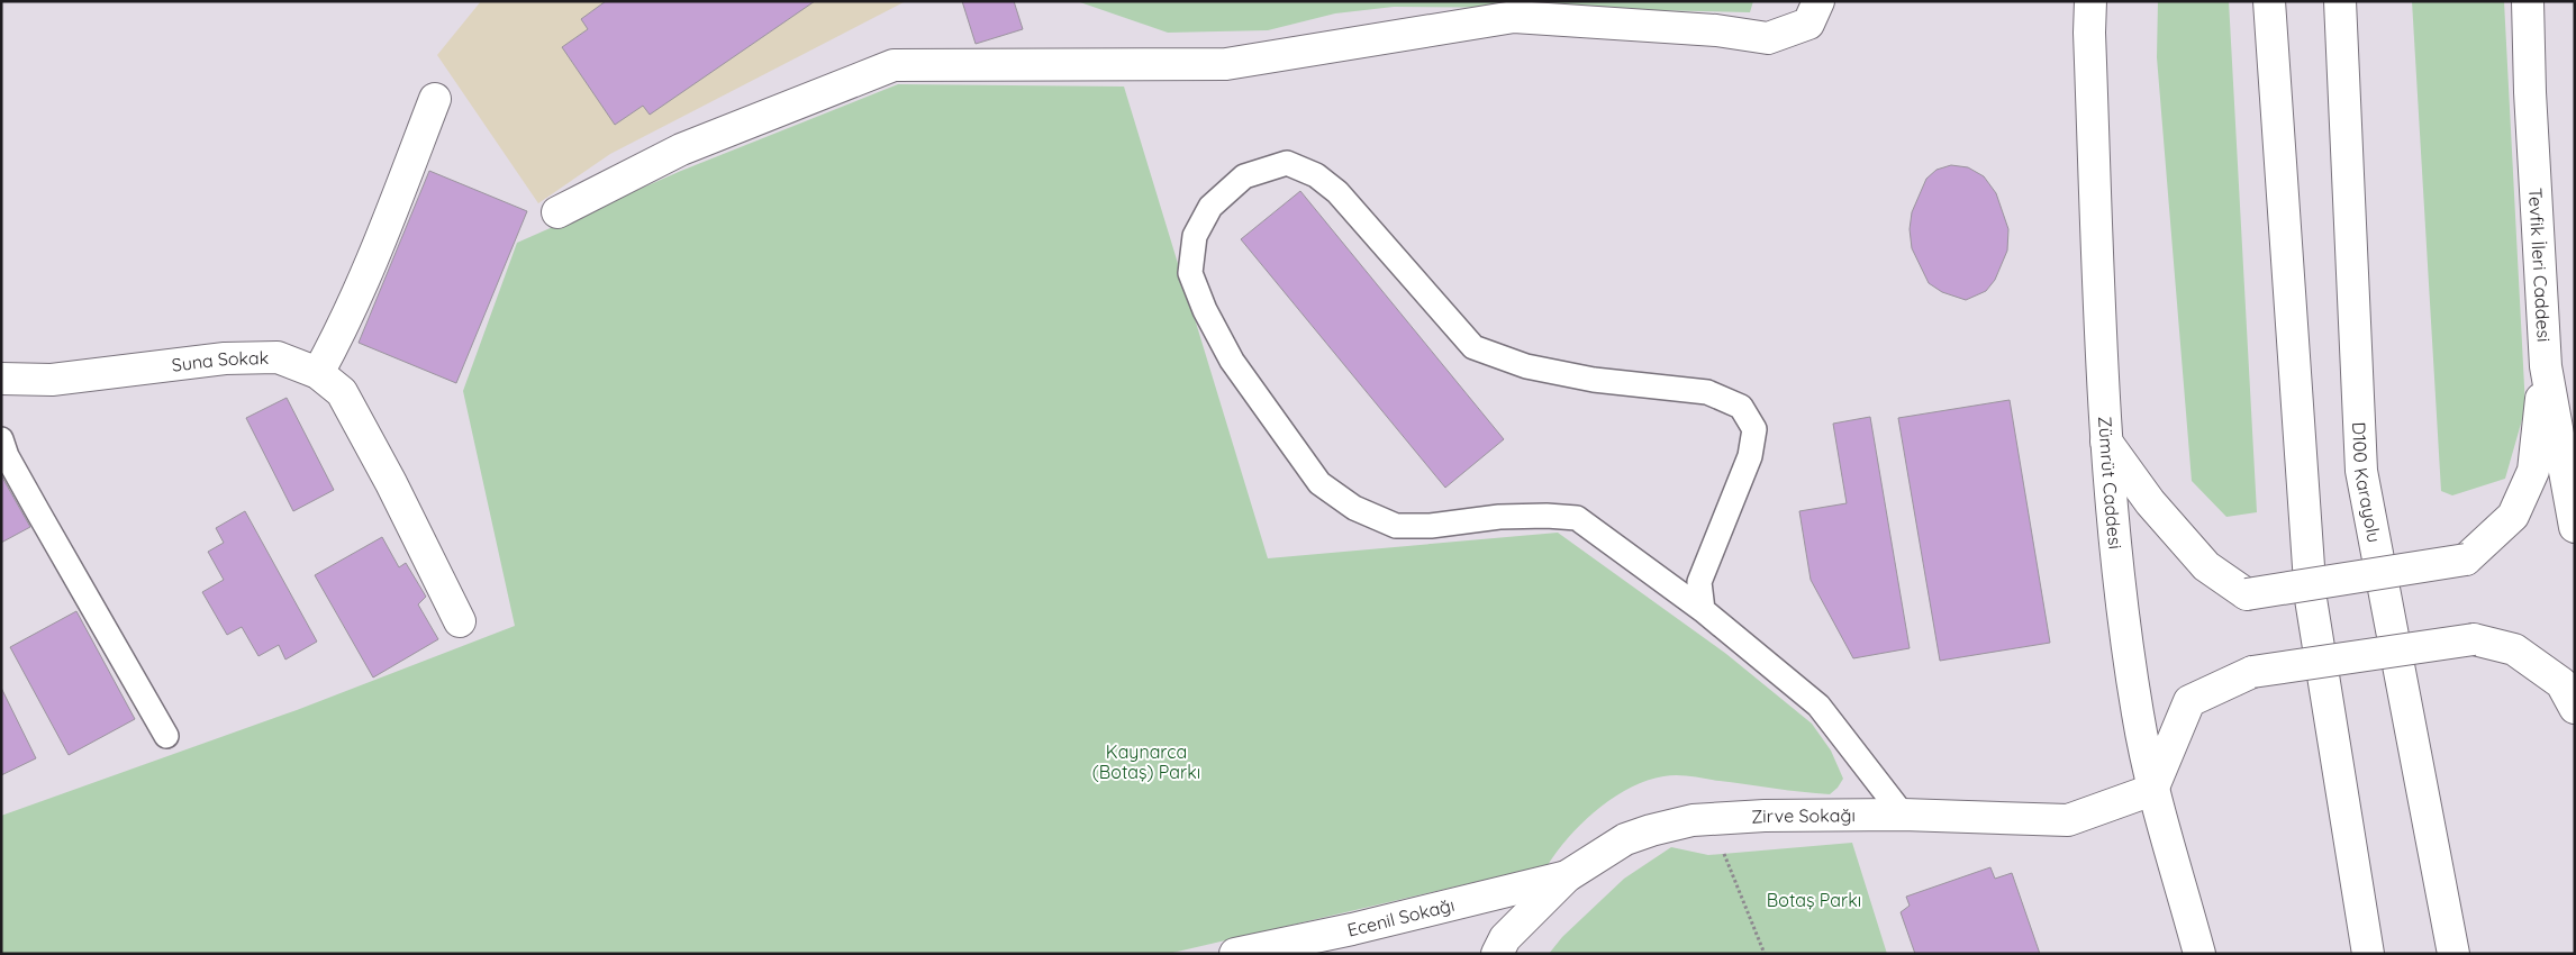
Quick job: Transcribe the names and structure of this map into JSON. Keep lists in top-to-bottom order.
{
  "streets": {
    "main road": [
      "Tevfik İleri Caddesi",
      "Suna Sokak",
      "D100 Karayolu",
      "Zümrüt Caddesi",
      "Zirve Sokağı",
      "Ecenil Sokağı"
    ]
  },
  "crossings": [
    ["Zümrüt Caddesi", "Zirve Sokağı"],
    ["Zirve Sokağı", "Ecenil Sokağı"]
  ],
  "parks": ["Kaynarca (Botaş) Parkı", "Botaş Parkı"]
}
